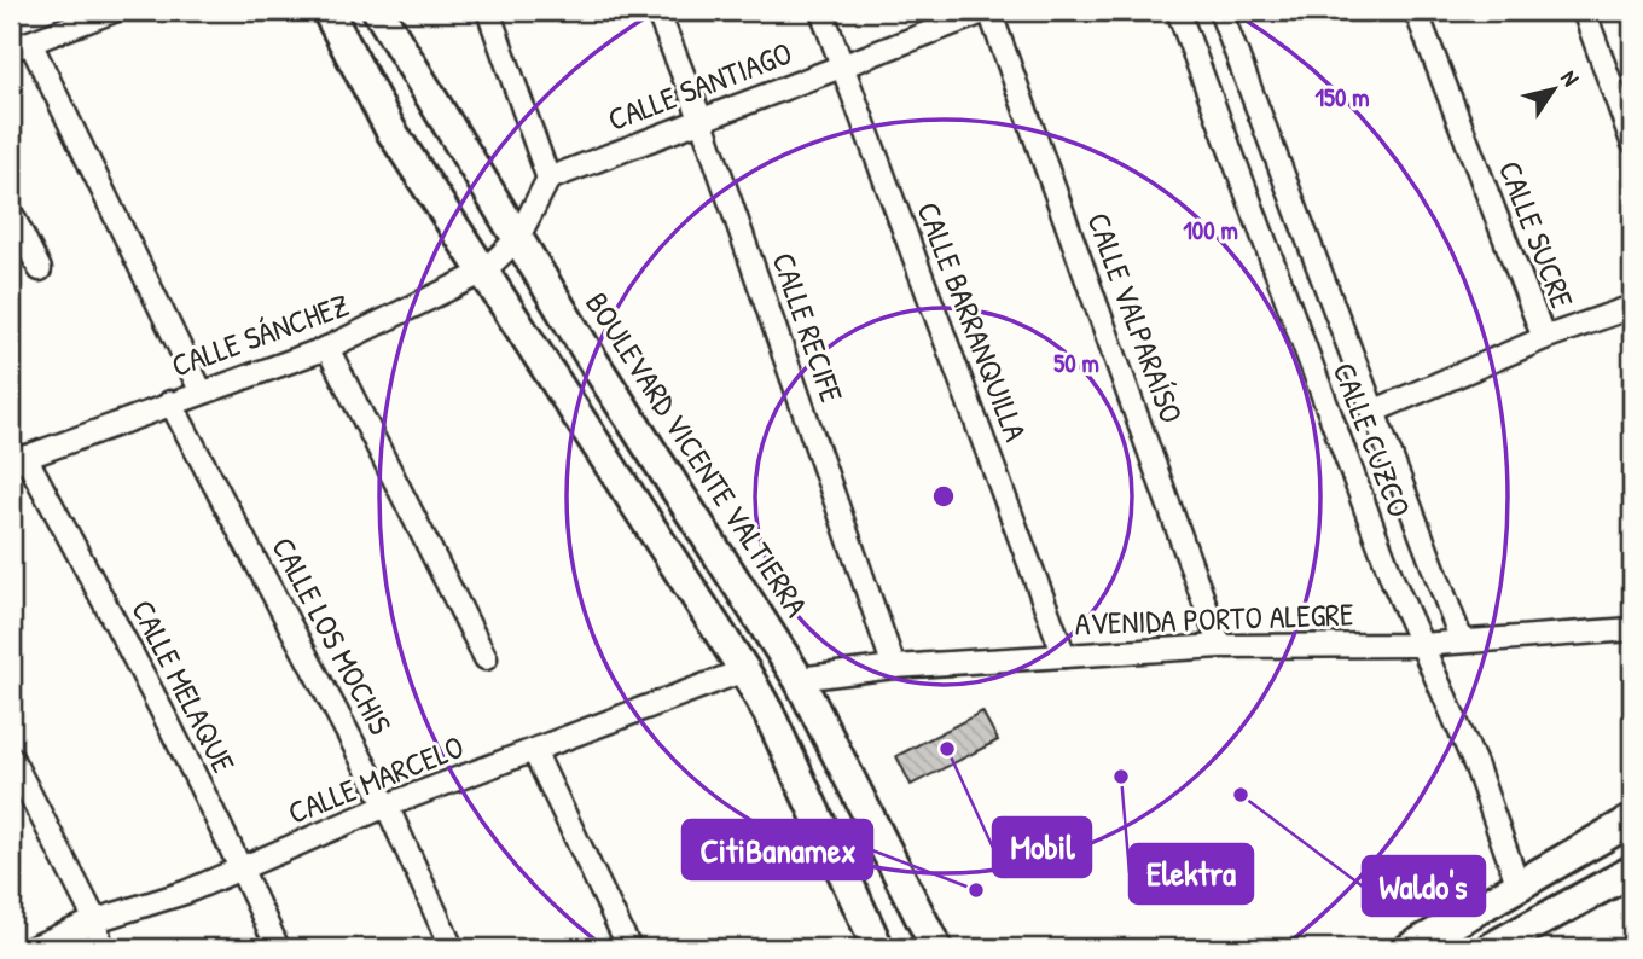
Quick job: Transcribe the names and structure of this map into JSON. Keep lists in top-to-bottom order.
{
  "streets": {
    "main road": ["BOULEVARD VICENTE VALTIERRA"],
    "street": [
      "CALLE SANTIAGO",
      "CALLE SUCRE",
      "CALLE VALPARAÍSO",
      "CALLE BARRANQUILLA",
      "CALLE RECIFE",
      "CALLE SÁNCHEZ",
      "CALLE CUZCO",
      "AVENIDA PORTO ALEGRE",
      "CALLE LOS MOCHIS",
      "CALLE MELAQUE",
      "CALLE MARCELO"
    ]
  },
  "crossings": [
    ["CALLE SANTIAGO", "CALLE VALPARAÍSO"],
    ["CALLE SANTIAGO", "CALLE BARRANQUILLA"],
    ["CALLE SANTIAGO", "CALLE RECIFE"],
    ["CALLE VALPARAÍSO", "AVENIDA PORTO ALEGRE"],
    ["CALLE BARRANQUILLA", "AVENIDA PORTO ALEGRE"],
    ["CALLE RECIFE", "AVENIDA PORTO ALEGRE"],
    ["CALLE SÁNCHEZ", "BOULEVARD VICENTE VALTIERRA"],
    ["CALLE SÁNCHEZ", "CALLE LOS MOCHIS"],
    ["CALLE SÁNCHEZ", "CALLE MELAQUE"],
    ["CALLE CUZCO", "AVENIDA PORTO ALEGRE"],
    ["BOULEVARD VICENTE VALTIERRA", "AVENIDA PORTO ALEGRE"],
    ["CALLE LOS MOCHIS", "CALLE MARCELO"],
    ["CALLE MELAQUE", "CALLE MARCELO"]
  ],
  "places": [
    "Mobil",
    "Elektra",
    "Waldo's",
    "CitiBanamex"
  ],
  "north": "top right",
  "rings": ["150 m", "100 m", "50 m"]
}
